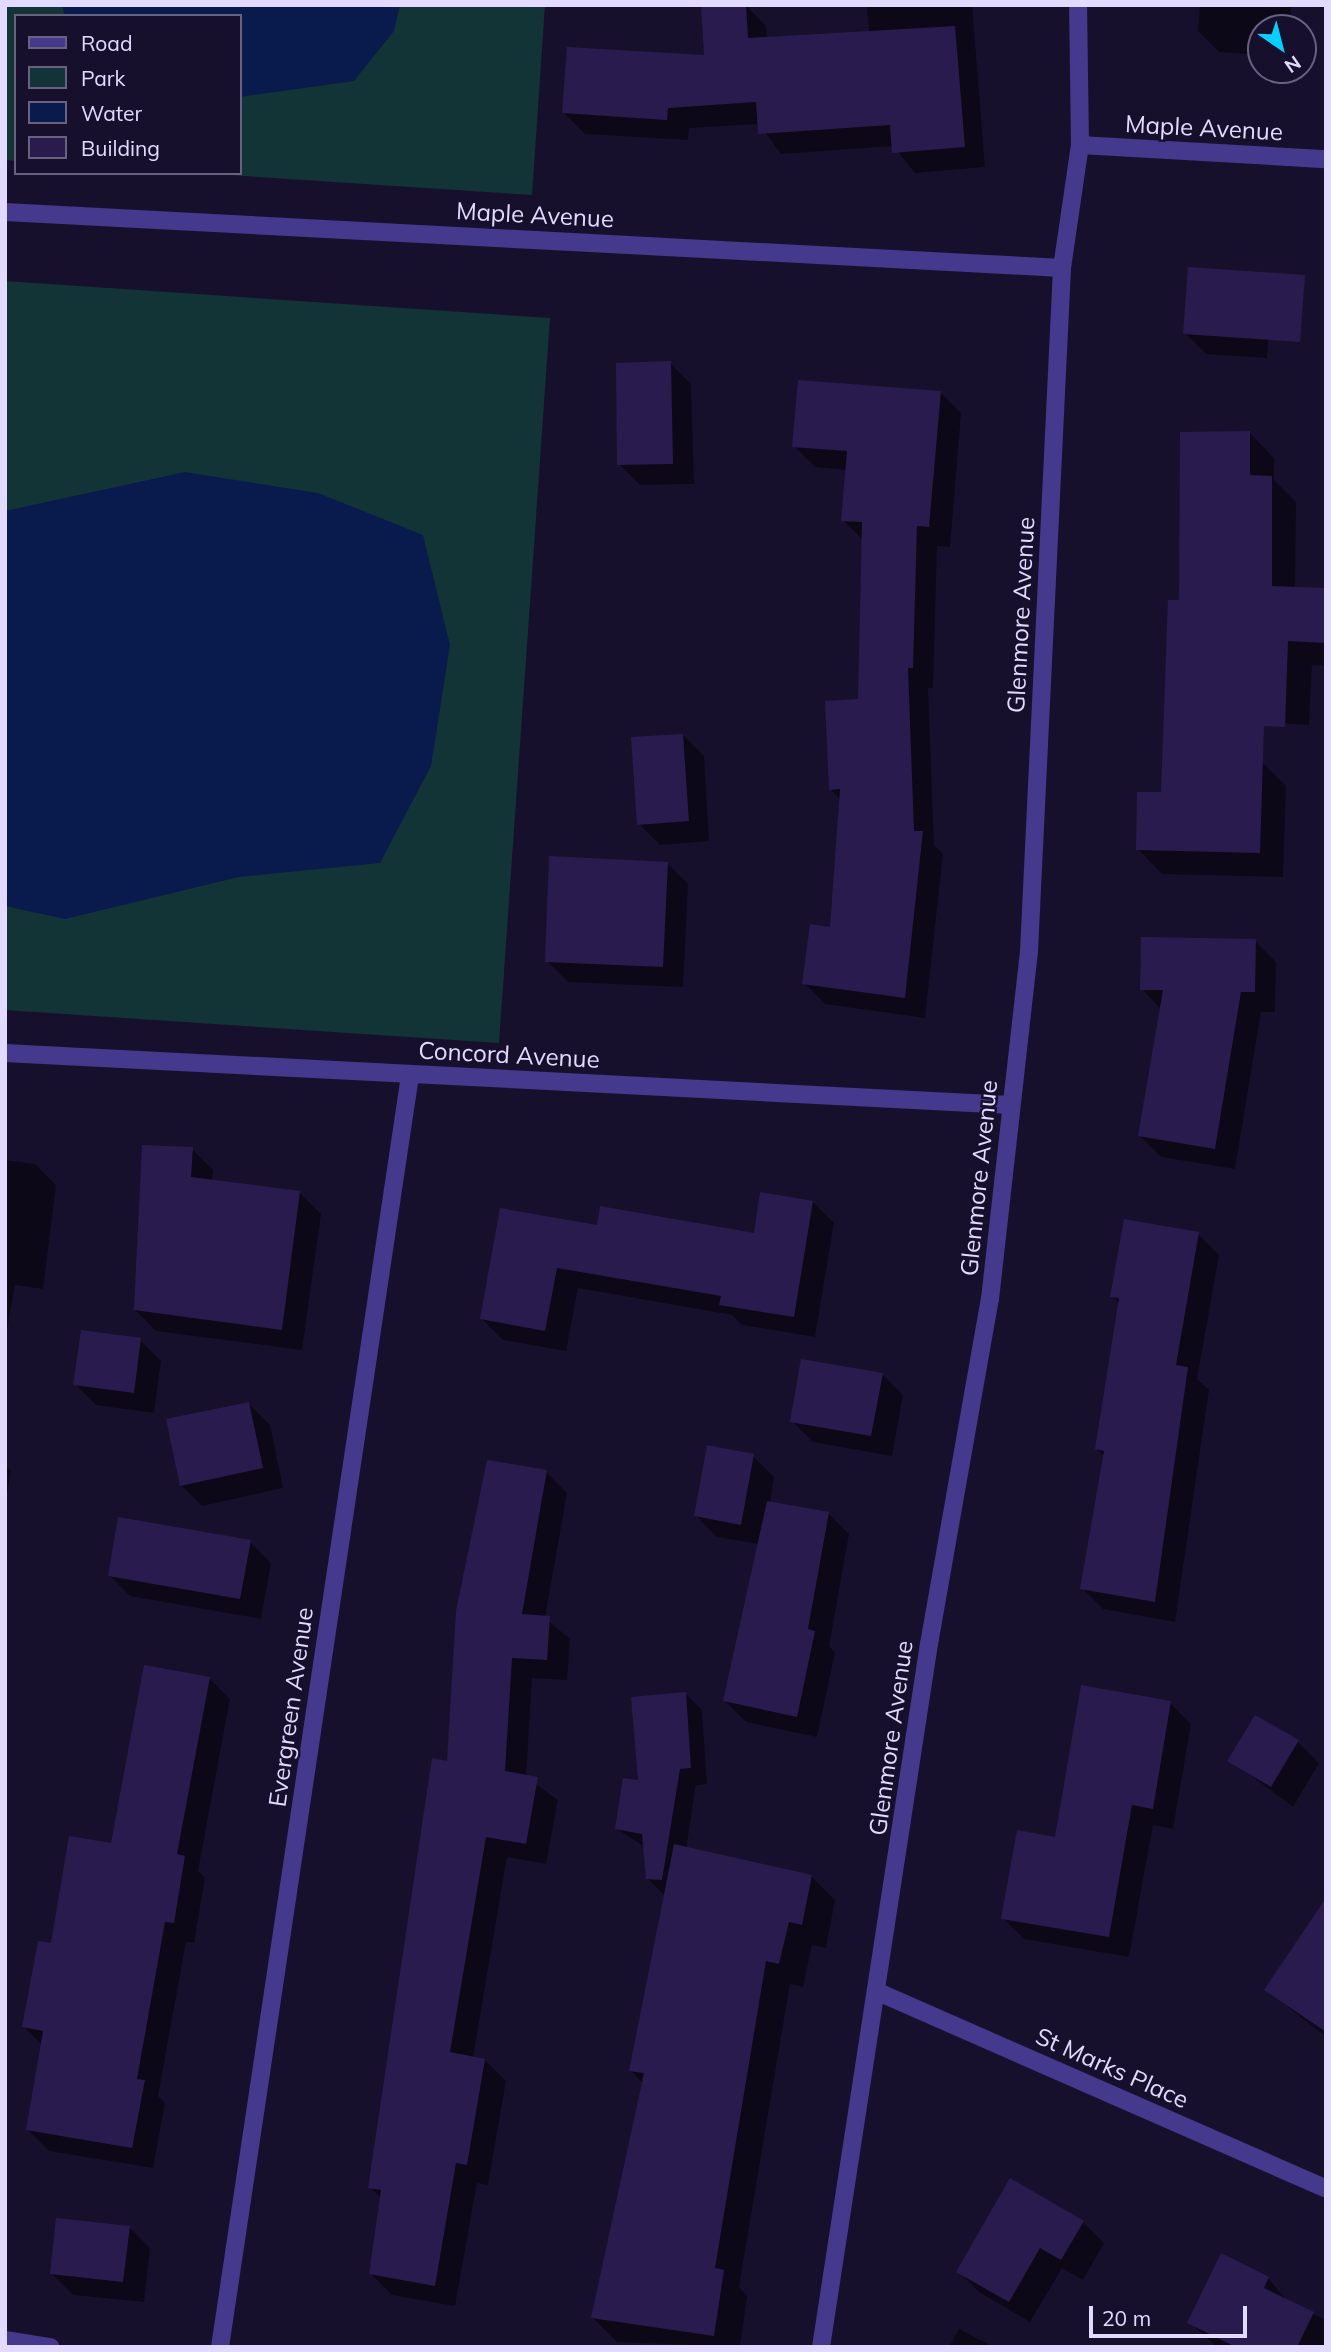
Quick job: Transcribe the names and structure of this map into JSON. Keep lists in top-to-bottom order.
{
  "streets": {
    "street": [
      "Maple Avenue",
      "Glenmore Avenue",
      "Concord Avenue",
      "Evergreen Avenue",
      "St Marks Place"
    ]
  },
  "crossings": [
    ["Maple Avenue", "Glenmore Avenue"],
    ["Glenmore Avenue", "Concord Avenue"],
    ["Glenmore Avenue", "St Marks Place"],
    ["Concord Avenue", "Evergreen Avenue"]
  ],
  "legend": [
    "Road",
    "Park",
    "Water",
    "Building"
  ],
  "scale_bar": "20 m",
  "north": "bottom right"
}
